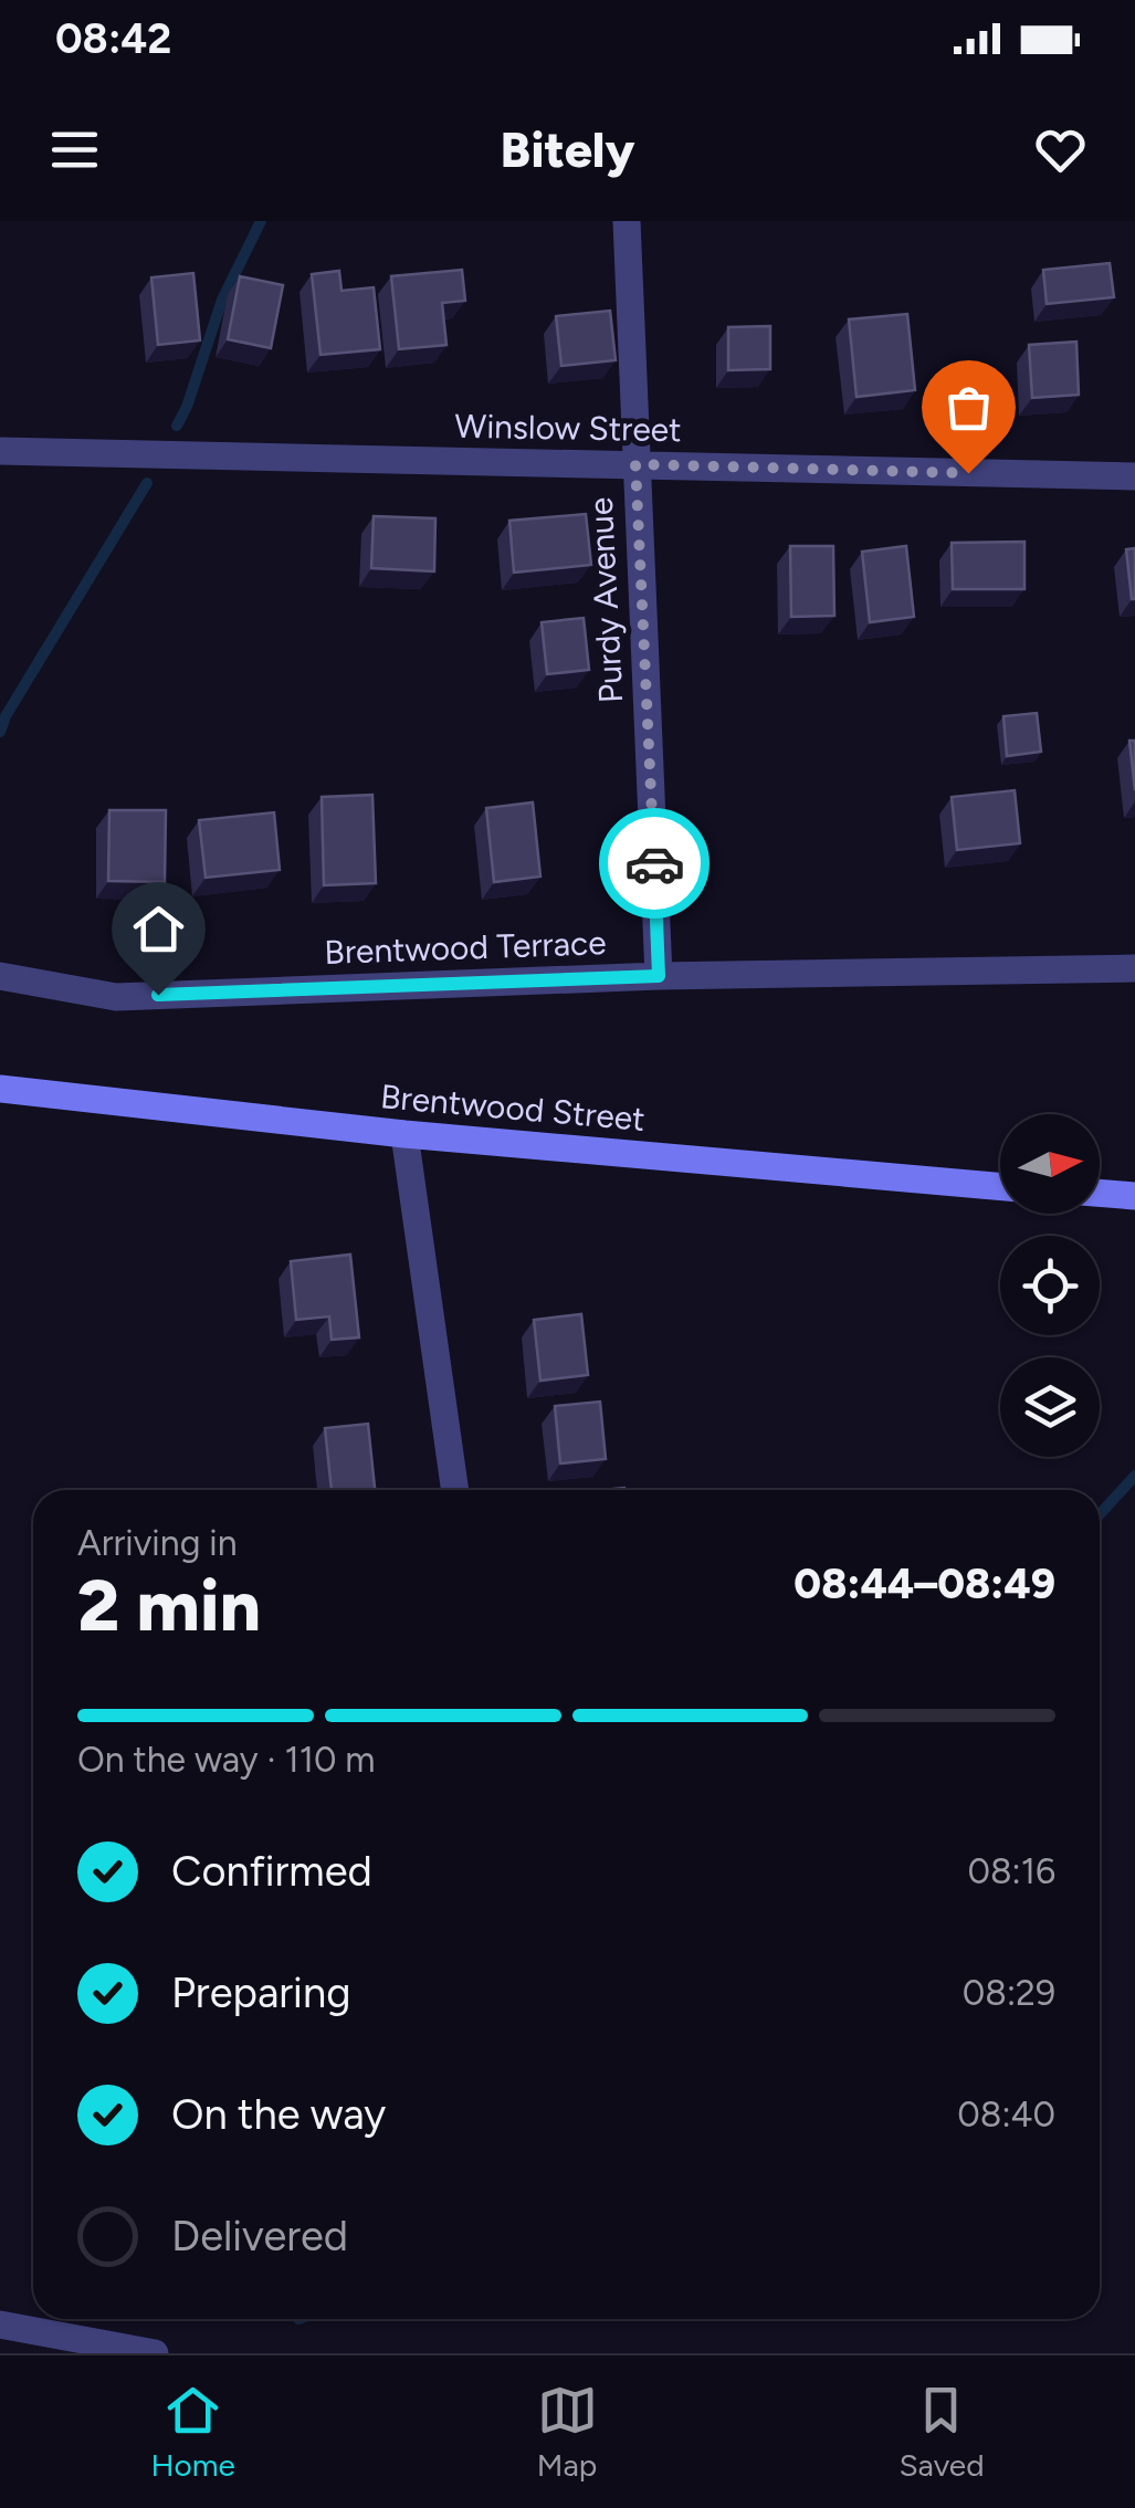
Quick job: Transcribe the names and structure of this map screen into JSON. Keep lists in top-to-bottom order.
{
  "streets": {
    "main road": ["Brentwood Street"],
    "street": ["Winslow Street", "Purdy Avenue", "Brentwood Terrace"]
  },
  "crossings": [
    ["Winslow Street", "Purdy Avenue"],
    ["Purdy Avenue", "Brentwood Terrace"]
  ],
  "north": "right",
  "page": {
    "status": "08:42",
    "header": "Bitely",
    "heading": ["2 min", "Arriving in", "08:44–08:49"],
    "bar": "On the way · 110 m",
    "list": [
      ["Confirmed", "08:16"],
      ["Preparing", "08:29"],
      ["On the way", "08:40"],
      "Delivered"
    ],
    "tabs": ["Home", "Map", "Saved"]
  }
}
